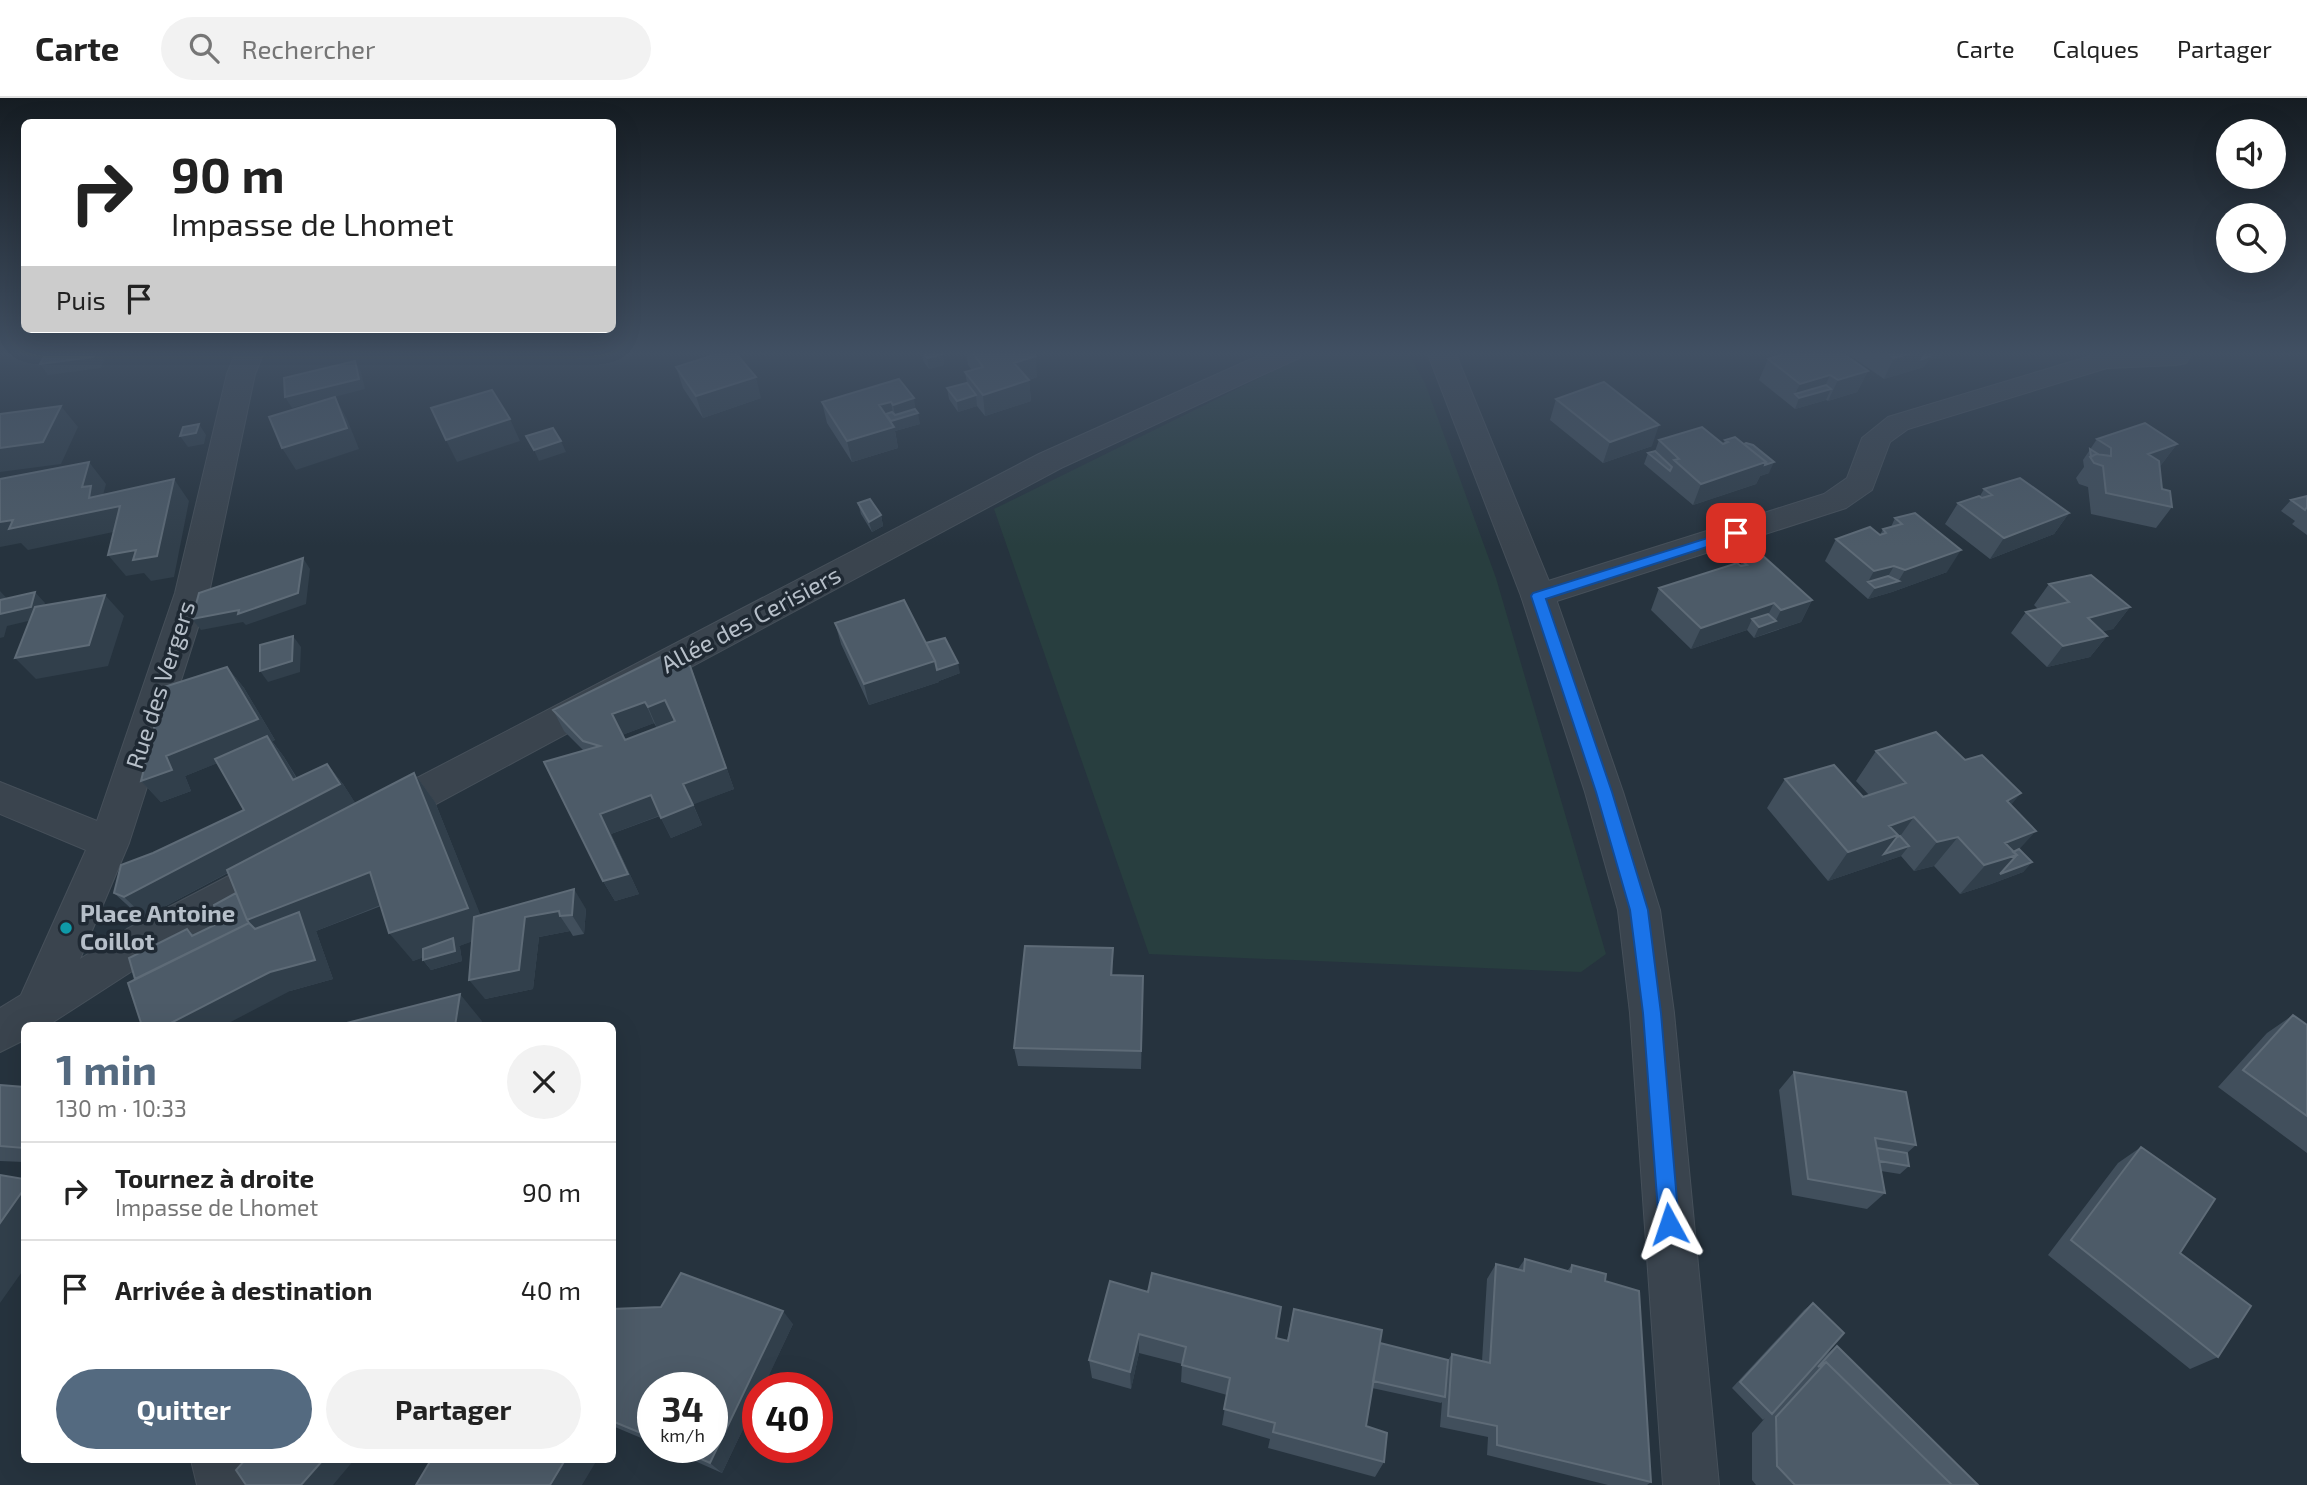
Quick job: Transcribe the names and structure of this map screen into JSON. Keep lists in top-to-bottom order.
{
  "streets": {
    "street": ["Allée des Cerisiers", "Rue des Vergers"]
  },
  "places": ["Place Antoine Coillot"],
  "page": {
    "header": "Carte",
    "search": "Rechercher",
    "nav": ["Carte", "Calques", "Partager"],
    "turn": ["90 m", "Impasse de Lhomet"],
    "then": "Puis",
    "heading": ["1 min", "130 m · 10:33"],
    "list": [
      {
        "name": "Tournez à droite",
        "note": "Impasse de Lhomet",
        "value": "90 m"
      },
      {
        "name": "Arrivée à destination",
        "value": "40 m"
      }
    ],
    "buttons": ["Quitter", "Partager"],
    "speed": "34 km/h",
    "limit": "40"
  }
}
